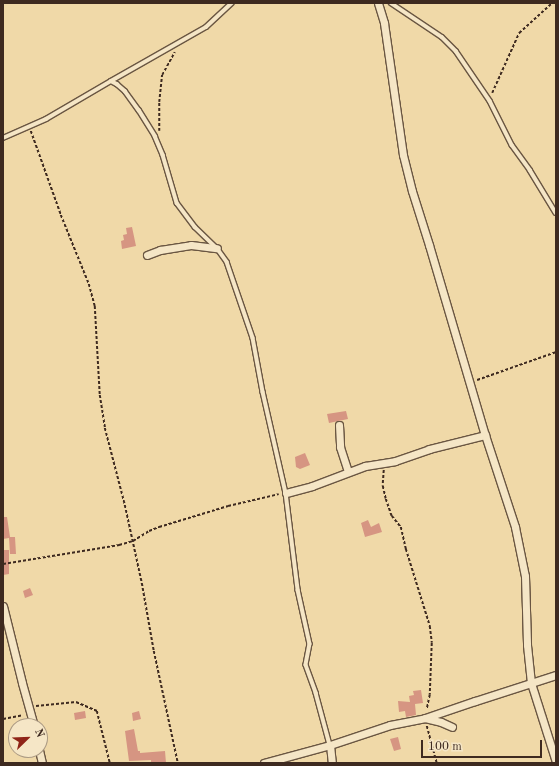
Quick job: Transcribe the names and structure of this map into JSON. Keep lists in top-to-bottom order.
{
  "scale_bar": "100 m",
  "north": "top right"
}
